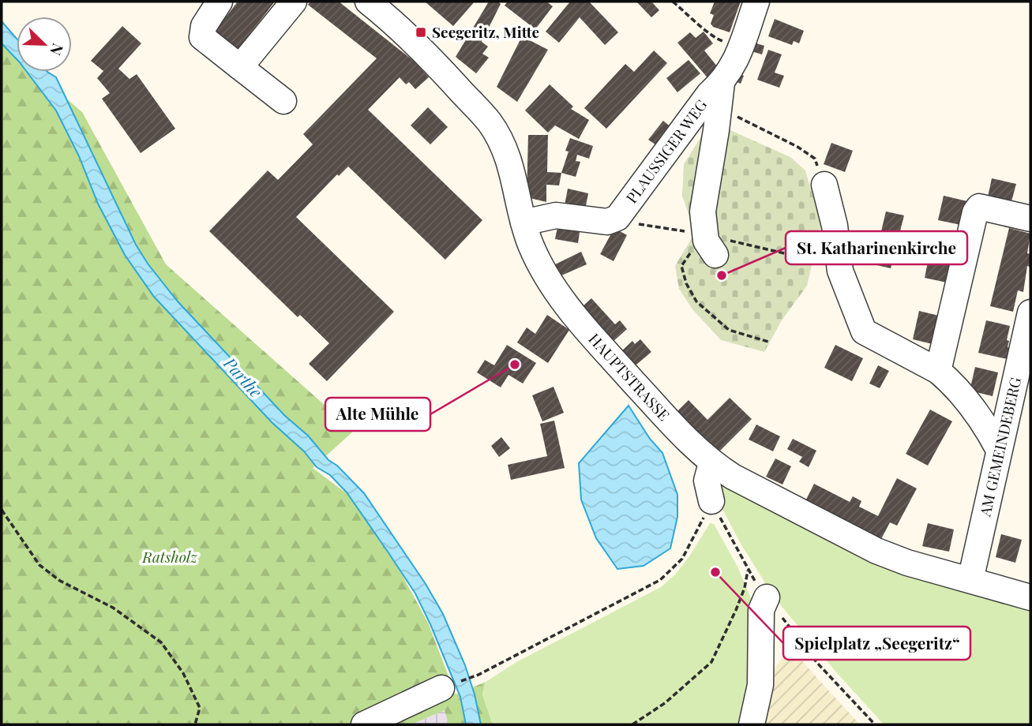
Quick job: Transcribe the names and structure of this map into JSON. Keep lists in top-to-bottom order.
{
  "streets": {
    "street": ["PLAUSSIGER WEG", "HAUPTSTRASSE", "AM GEMEINDEBERG"]
  },
  "crossings": [
    ["PLAUSSIGER WEG", "HAUPTSTRASSE"],
    ["HAUPTSTRASSE", "AM GEMEINDEBERG"]
  ],
  "water": ["Parthe"],
  "parks": ["Ratsholz"],
  "places": {
    "transit": ["Seegeritz, Mitte"],
    "other": ["St. Katharinenkirche", "Alte Mühle", "Spielplatz „Seegeritz“"]
  },
  "north": "bottom right"
}
